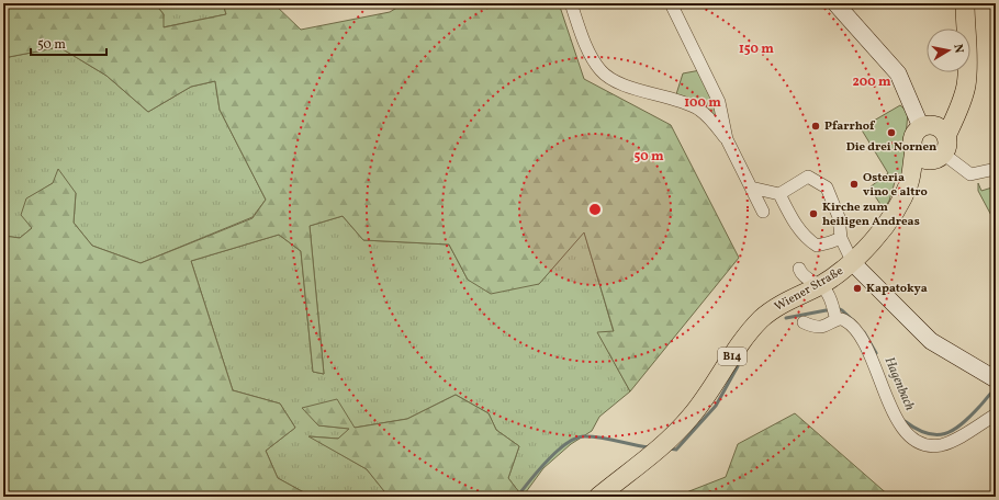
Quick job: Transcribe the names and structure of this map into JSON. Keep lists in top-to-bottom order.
{
  "streets": {
    "main road": ["Wiener Straße", "B14"]
  },
  "crossings": [
    ["Wiener Straße", "B14"]
  ],
  "water": ["Hagenbach"],
  "places": [
    "Pfarrhof",
    "Die drei Nornen",
    "Osteria vino e altro",
    "Kirche zum heiligen Andreas",
    "Kapatokya"
  ],
  "scale_bar": "50 m",
  "north": "right",
  "rings": [
    "150 m",
    "200 m",
    "100 m",
    "50 m"
  ]
}
